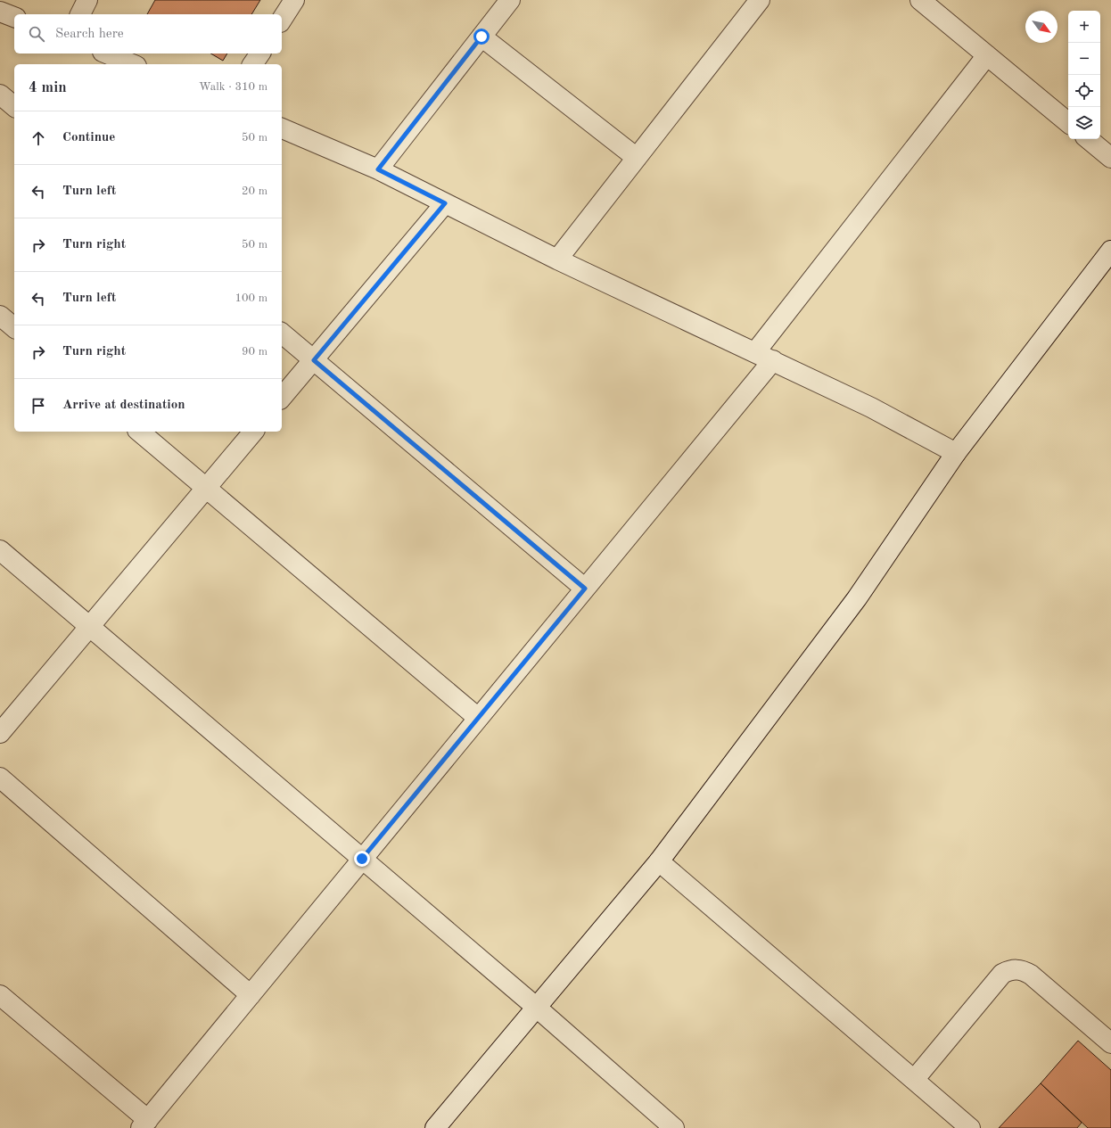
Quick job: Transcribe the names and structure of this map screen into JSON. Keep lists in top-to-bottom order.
{
  "north": "bottom right",
  "page": {
    "map_buttons": ["+", "−"],
    "search": "Search here",
    "heading": ["4 min", "Walk · 310 m"],
    "list": [
      ["Continue", "50 m"],
      ["Turn left", "20 m"],
      ["Turn right", "50 m"],
      ["Turn left", "100 m"],
      ["Turn right", "90 m"],
      "Arrive at destination"
    ]
  }
}
